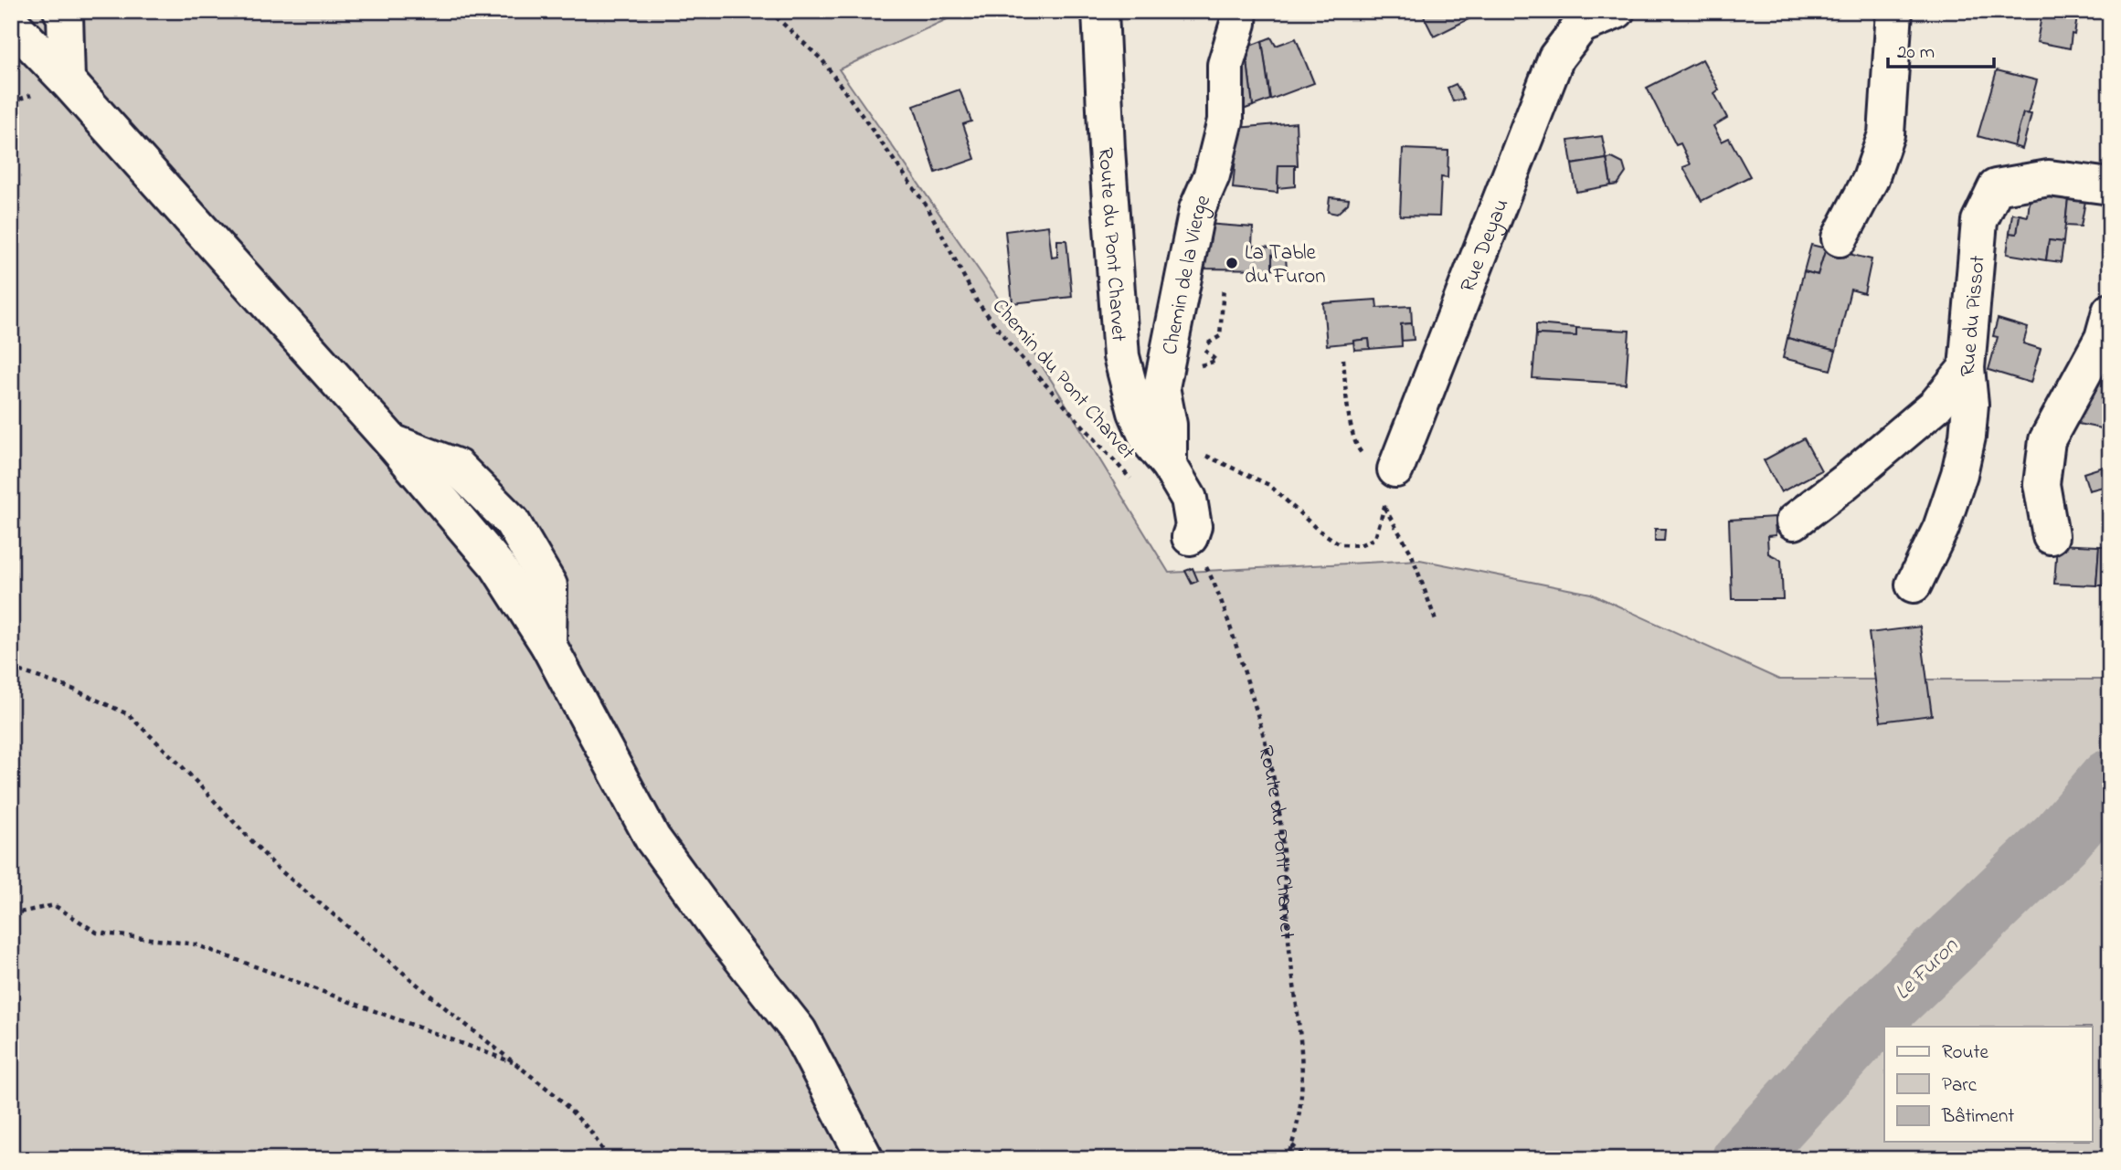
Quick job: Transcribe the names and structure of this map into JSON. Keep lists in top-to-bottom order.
{
  "streets": {
    "street": [
      "Route du Pont Charvet",
      "Rue Deyau",
      "Chemin de la Vierge",
      "Rue du Pissot"
    ],
    "path": ["Chemin du Pont Charvet"]
  },
  "crossings": [
    ["Route du Pont Charvet", "Chemin de la Vierge"]
  ],
  "water": ["Le Furon"],
  "places": ["La Table du Furon"],
  "legend": ["Route", "Parc", "Bâtiment"],
  "scale_bar": "20 m"
}
